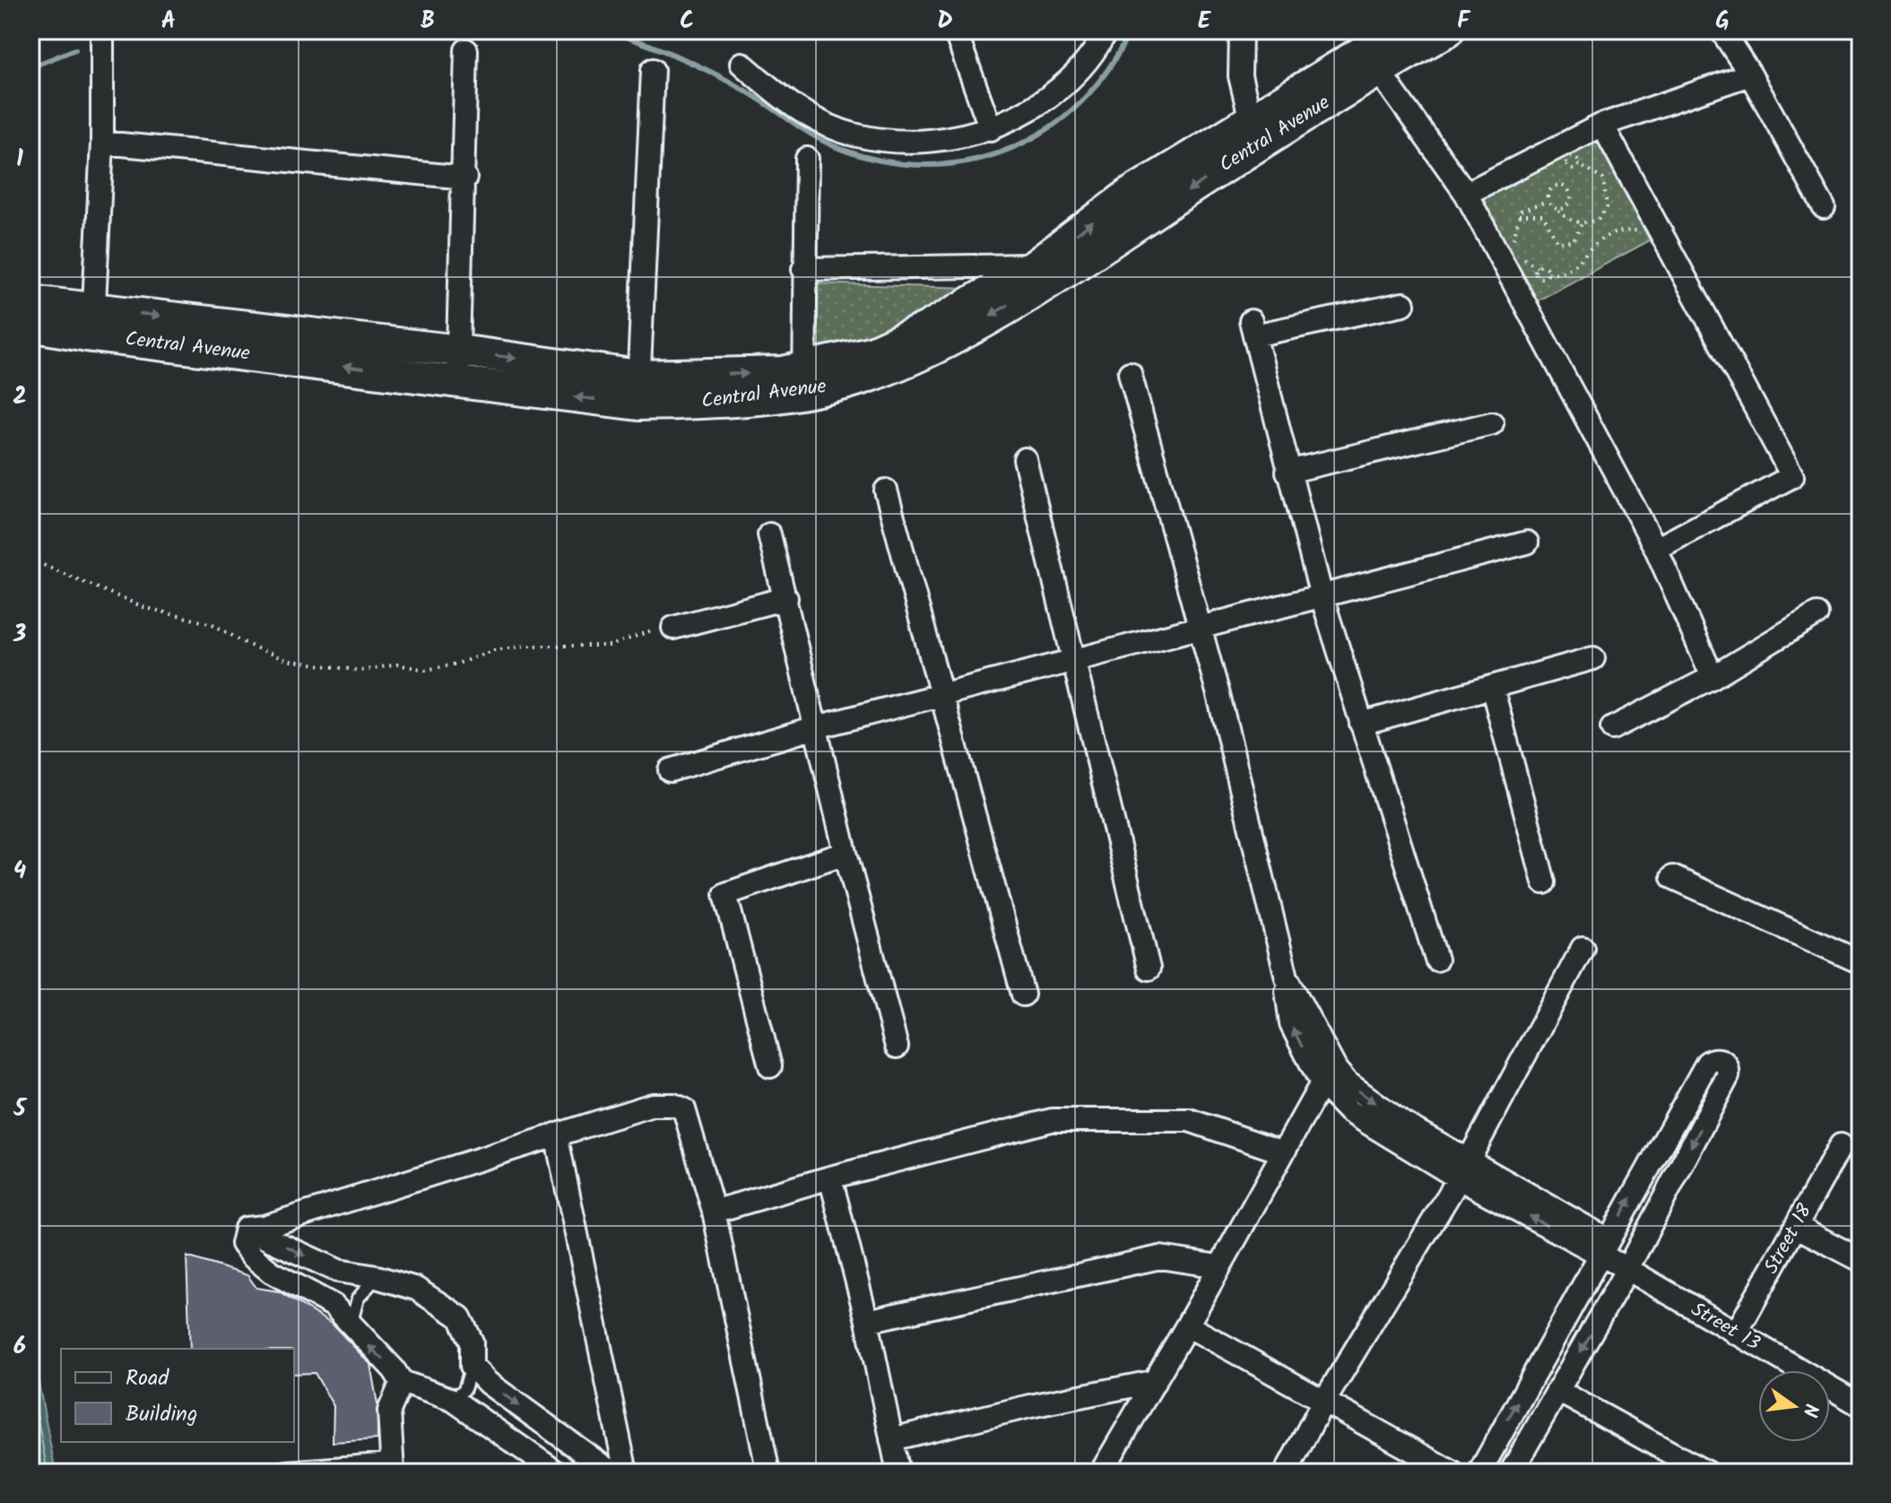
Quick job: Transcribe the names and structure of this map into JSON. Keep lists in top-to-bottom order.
{
  "streets": {
    "street": ["Central Avenue", "Street 18", "Street 13"]
  },
  "crossings": [
    ["Street 18", "Street 13"]
  ],
  "legend": ["Road", "Building"],
  "north": "right",
  "grid": {
    "columns": [
      "A",
      "B",
      "C",
      "D",
      "E",
      "F",
      "G"
    ],
    "rows": [
      "1",
      "2",
      "3",
      "4",
      "5",
      "6"
    ]
  }
}
